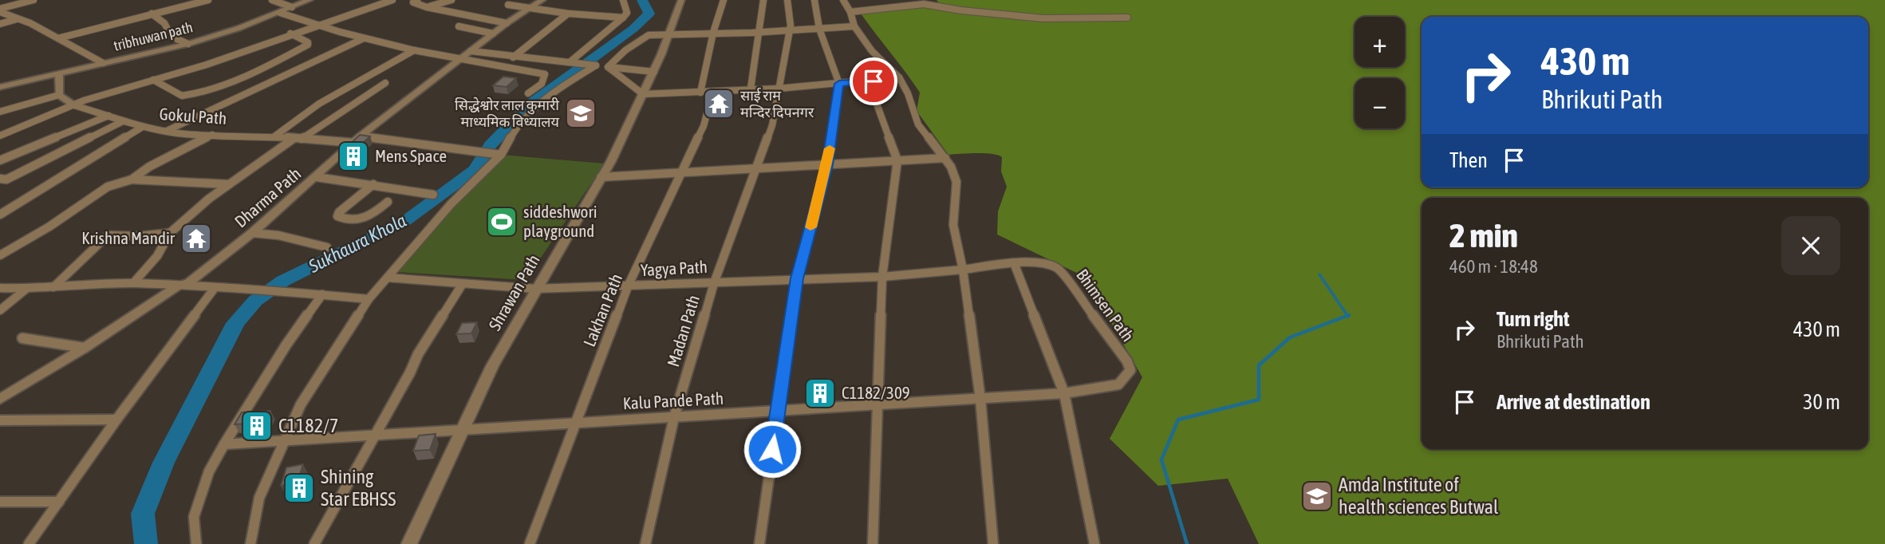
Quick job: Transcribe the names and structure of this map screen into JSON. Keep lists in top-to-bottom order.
{
  "streets": {
    "street": [
      "tribhuwan path",
      "Gokul Path",
      "Dharma Path",
      "Yagya Path",
      "Shrawan Path",
      "Bhimsen Path",
      "Lakhan Path",
      "Madan Path",
      "Kalu Pande Path"
    ]
  },
  "crossings": [
    ["Gokul Path", "Dharma Path"],
    ["Yagya Path", "Shrawan Path"],
    ["Yagya Path", "Bhimsen Path"],
    ["Yagya Path", "Lakhan Path"],
    ["Yagya Path", "Madan Path"],
    ["Shrawan Path", "Kalu Pande Path"],
    ["Bhimsen Path", "Kalu Pande Path"],
    ["Lakhan Path", "Kalu Pande Path"],
    ["Madan Path", "Kalu Pande Path"]
  ],
  "water": ["Sukhaura Khola"],
  "places": {
    "temple": ["साई राम मन्दिर दिपनगर", "Krishna Mandir"],
    "school or university": ["सिद्धेश्वोर लाल कुमारी माध्यमिक विध्यालय", "Amda Institute of health sciences Butwal"],
    "building": [
      "Mens Space",
      "C1182/309",
      "C1182/7",
      "Shining Star EBHSS"
    ],
    "sports": ["siddeshwori playground"]
  },
  "page": {
    "map_buttons": ["+", "−"],
    "turn": ["430 m", "Bhrikuti Path"],
    "then": "Then",
    "heading": ["2 min", "460 m · 18:48"],
    "list": [
      {
        "name": "Turn right",
        "note": "Bhrikuti Path",
        "value": "430 m"
      },
      {
        "name": "Arrive at destination",
        "value": "30 m"
      }
    ]
  }
}
